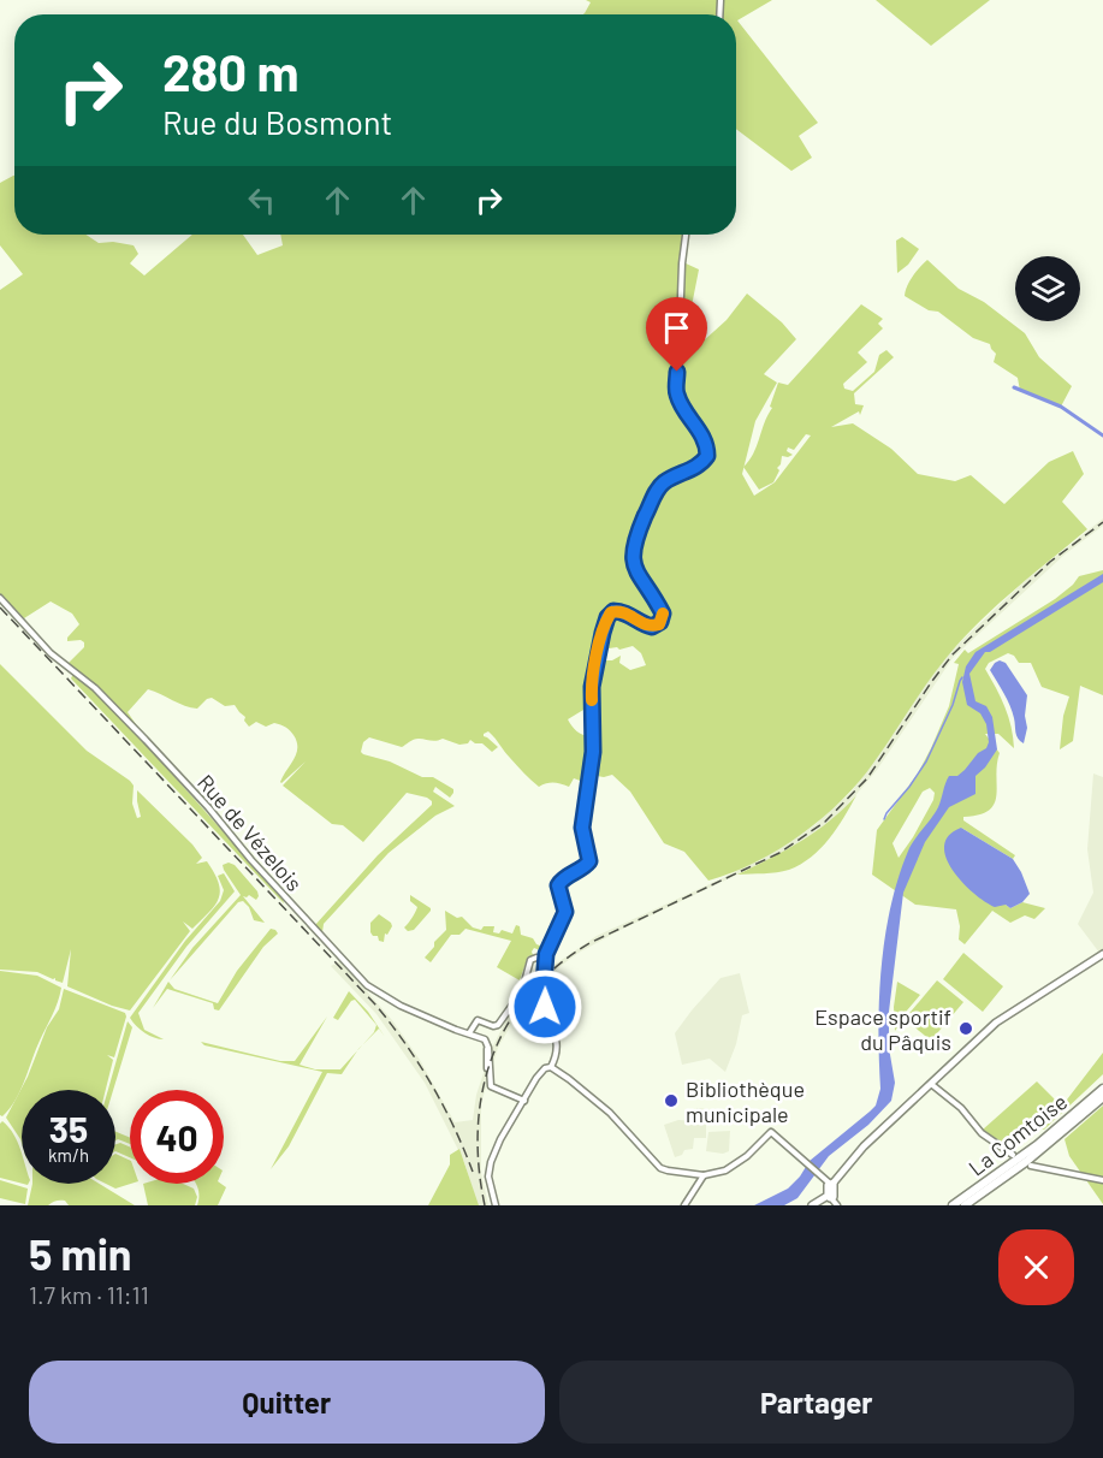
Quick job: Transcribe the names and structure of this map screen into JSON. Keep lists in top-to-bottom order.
{
  "streets": {
    "highway": ["La Comtoise"],
    "street": ["Rue de Vézelois"]
  },
  "places": ["Espace sportif du Pâquis", "Bibliothèque municipale"],
  "page": {
    "turn": ["280 m", "Rue du Bosmont"],
    "speed": "35 km/h",
    "limit": "40",
    "heading": ["5 min", "1.7 km · 11:11"],
    "buttons": ["Quitter", "Partager"]
  }
}
